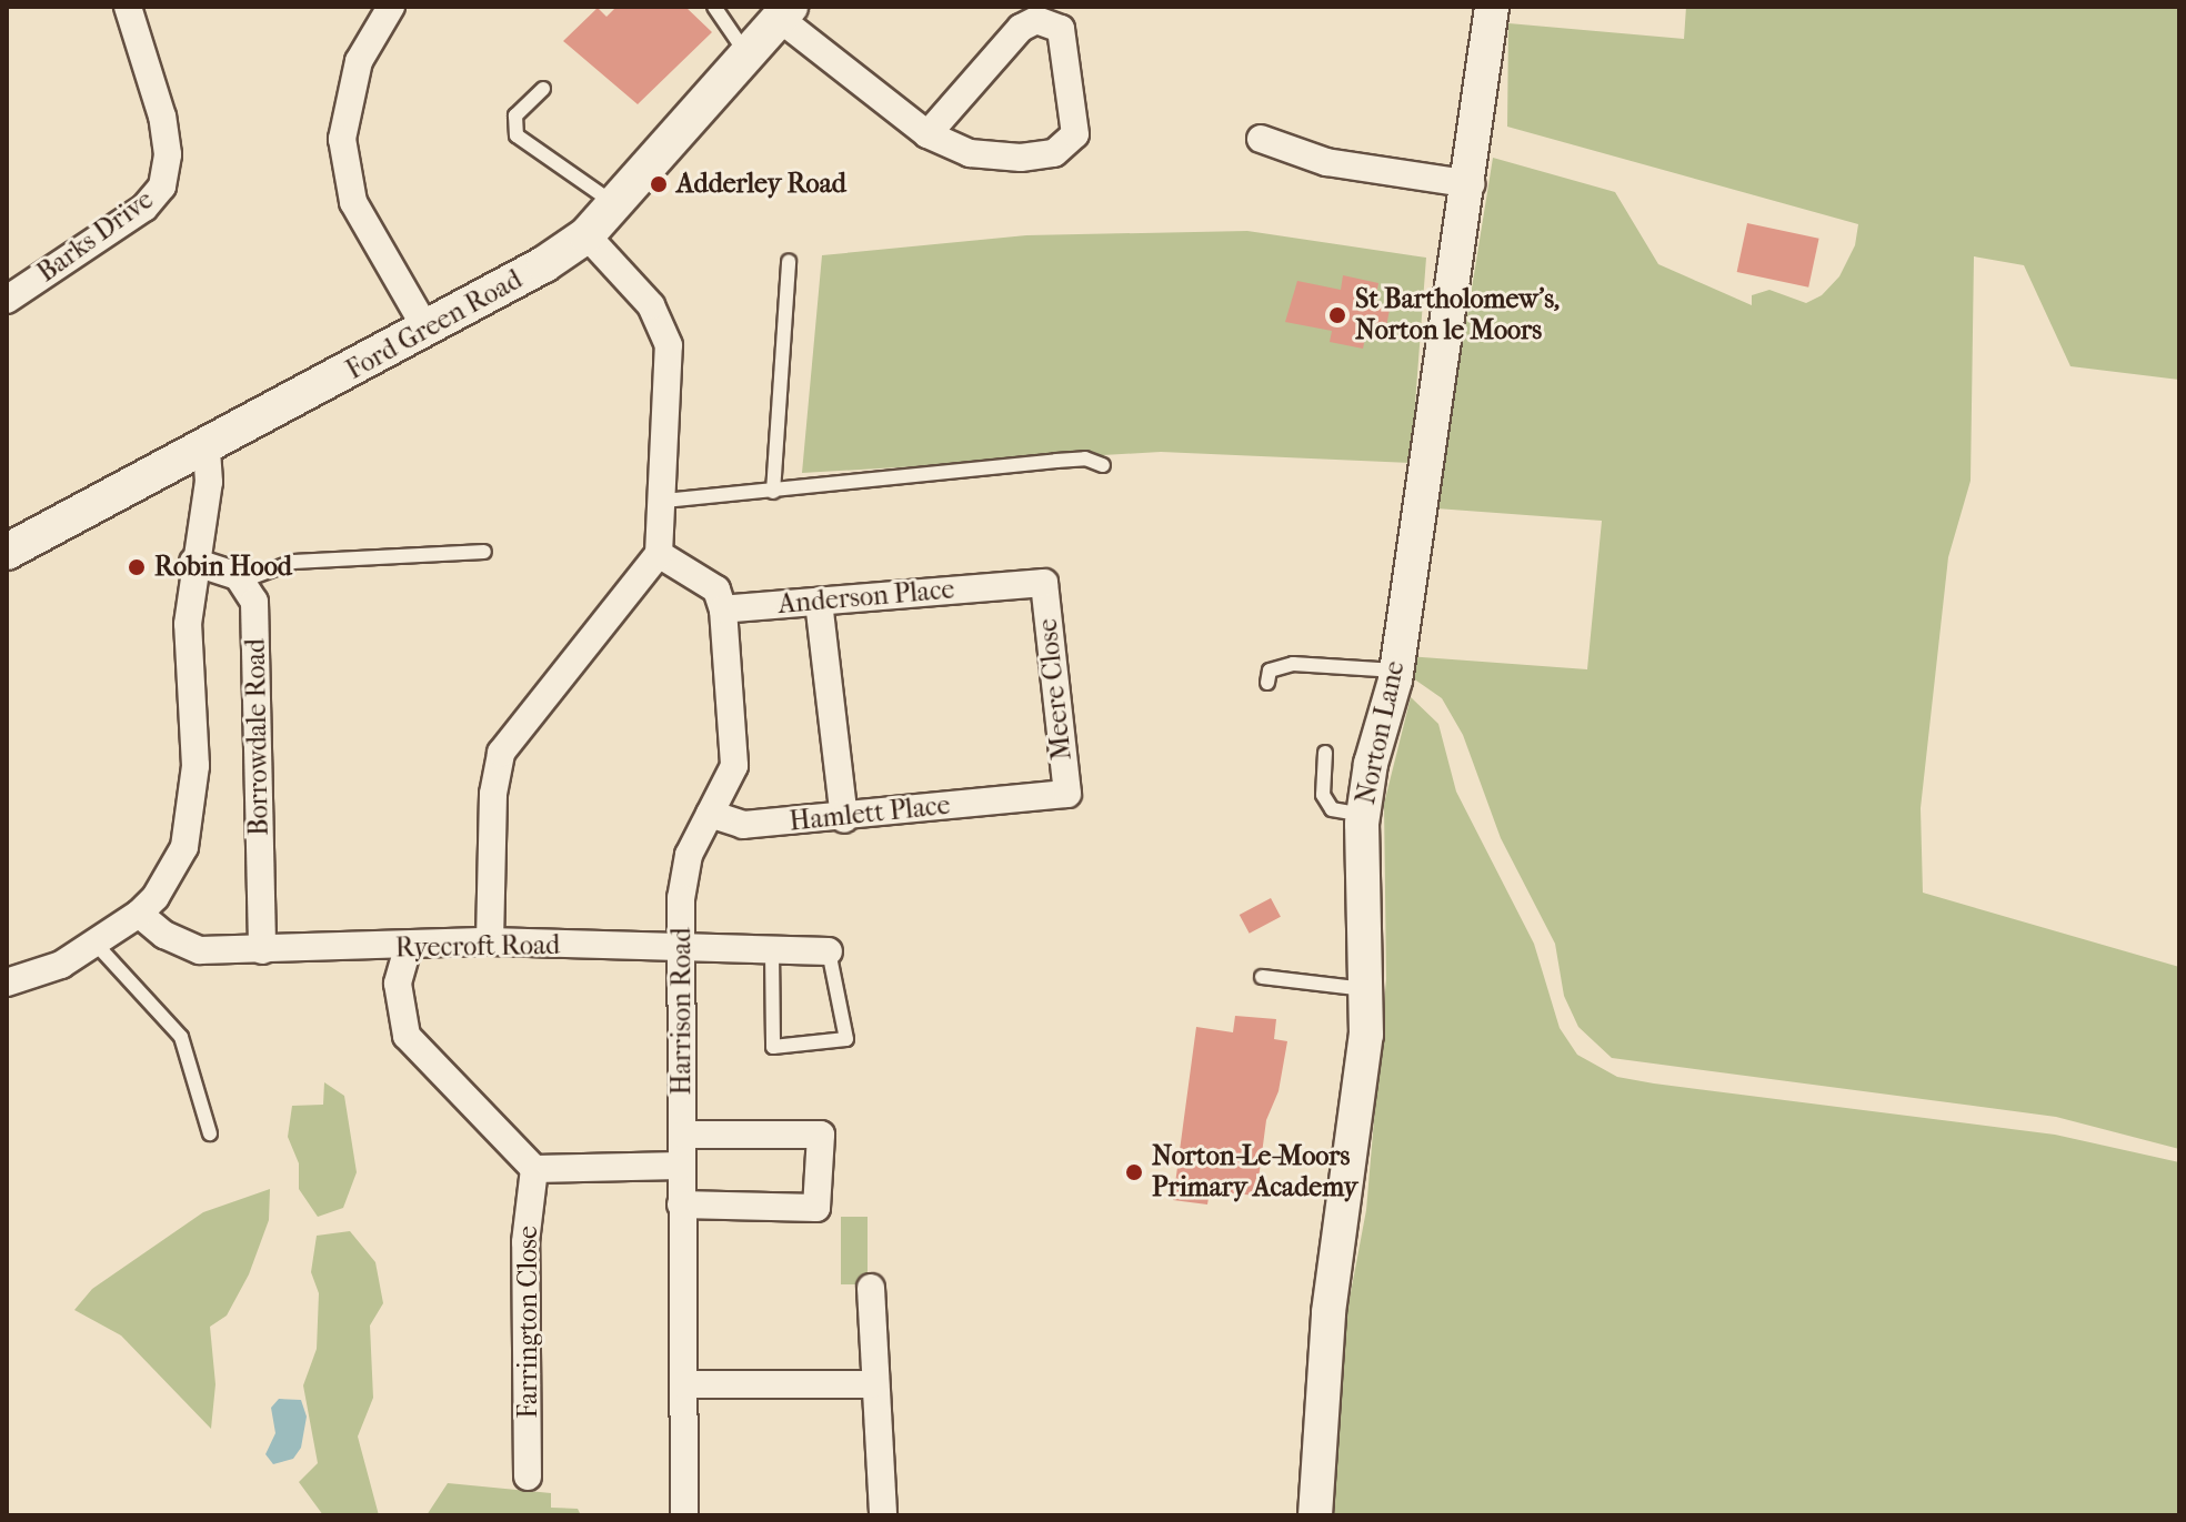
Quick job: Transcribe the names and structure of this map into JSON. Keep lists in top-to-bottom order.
{
  "streets": {
    "main road": ["Ford Green Road"],
    "street": [
      "Barks Drive",
      "Anderson Place",
      "Meere Close",
      "Norton Lane",
      "Borrowdale Road",
      "Hamlett Place",
      "Ryecroft Road",
      "Harrison Road",
      "Farrington Close"
    ]
  },
  "crossings": [
    ["Anderson Place", "Meere Close"],
    ["Anderson Place", "Harrison Road"],
    ["Meere Close", "Hamlett Place"],
    ["Borrowdale Road", "Ryecroft Road"],
    ["Hamlett Place", "Harrison Road"],
    ["Ryecroft Road", "Harrison Road"]
  ],
  "places": [
    "Adderley Road",
    "St Bartholomew's, Norton le Moors",
    "Robin Hood",
    "Norton-Le-Moors Primary Academy"
  ]
}
